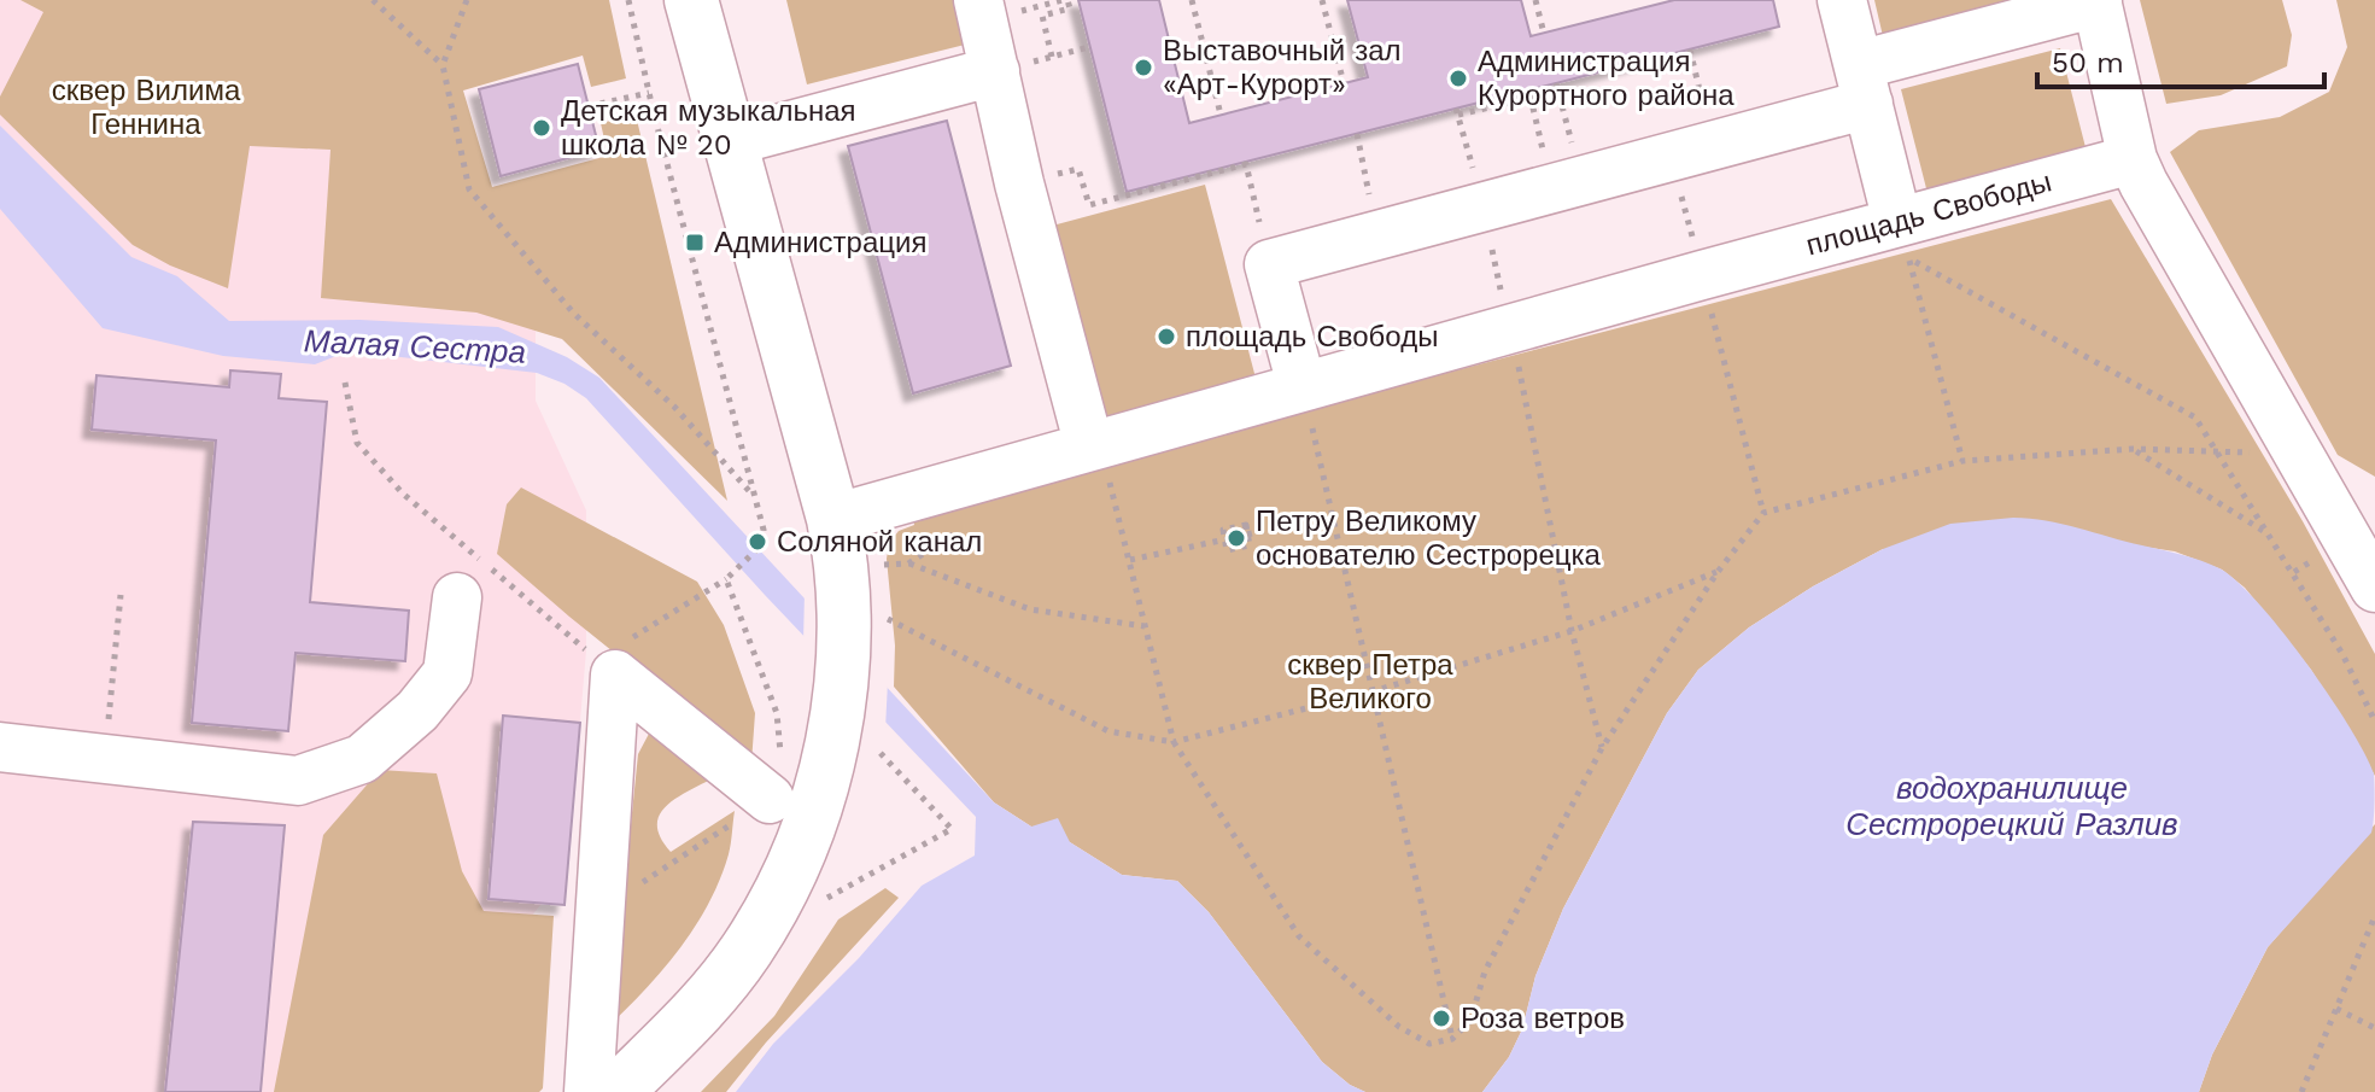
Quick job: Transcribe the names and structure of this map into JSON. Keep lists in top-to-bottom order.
{
  "streets": {
    "lane": ["площадь Свободы"]
  },
  "water": ["Малая Сестра", "водохранилище Сестрорецкий Разлив"],
  "parks": ["сквер Вилима Геннина", "сквер Петра Великого"],
  "places": {
    "other": [
      "Выставочный зал «Арт-Курорт»",
      "Администрация Курортного района",
      "Детская музыкальная школа № 20",
      "площадь Свободы",
      "Петру Великому основателю Сестрорецка",
      "Соляной канал",
      "Роза ветров"
    ],
    "transit": ["Администрация"]
  },
  "scale_bar": "50 m"
}
